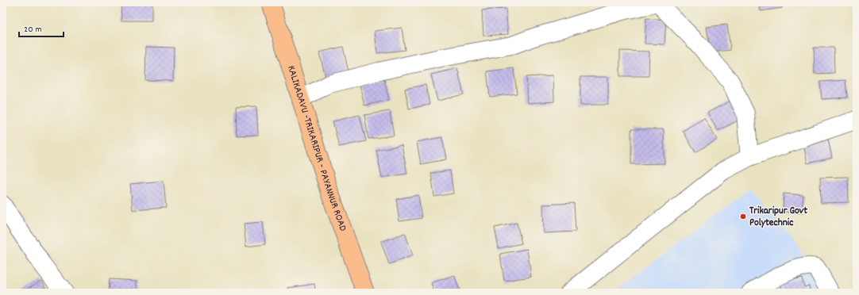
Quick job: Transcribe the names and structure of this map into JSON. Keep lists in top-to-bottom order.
{
  "streets": {
    "main road": ["KALIKADAVU -TRIKARIPUR - PAYANNUR ROAD"]
  },
  "places": ["Trikaripur Govt Polytechnic"],
  "scale_bar": "20 m"
}
